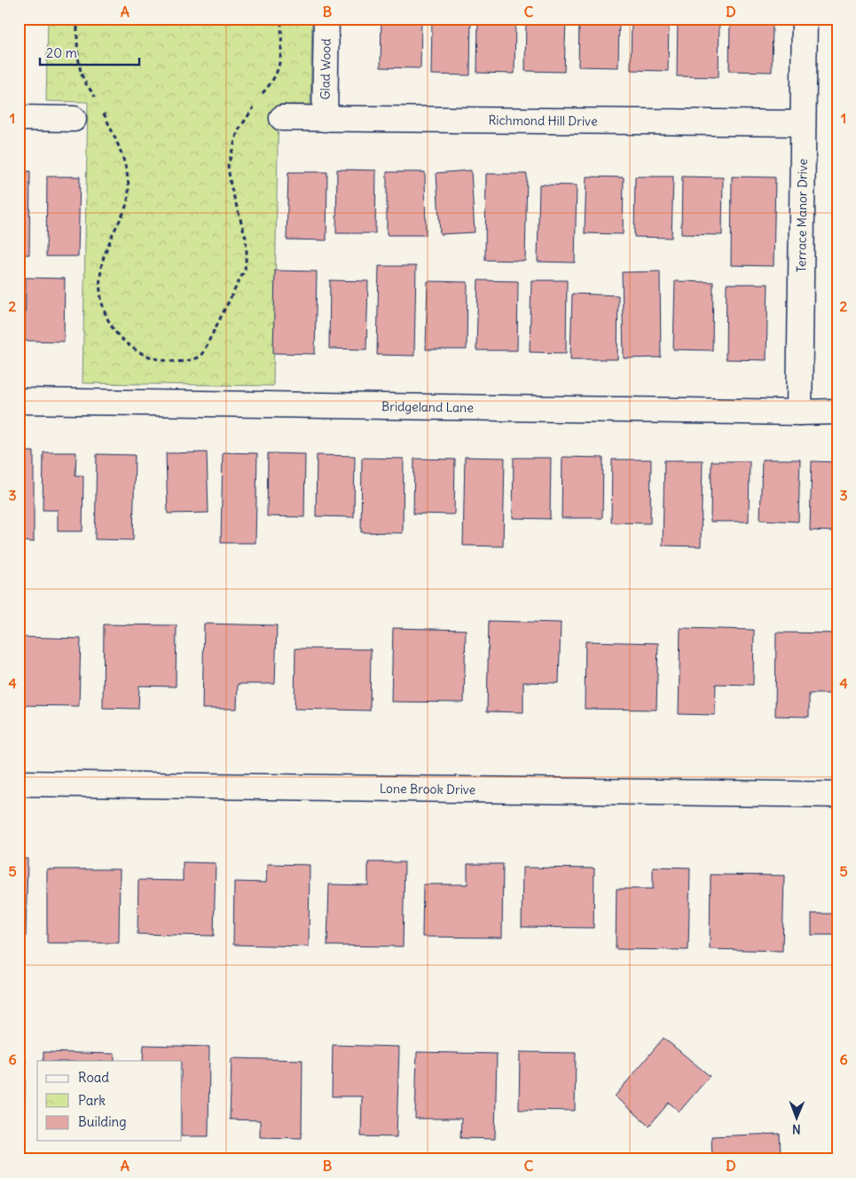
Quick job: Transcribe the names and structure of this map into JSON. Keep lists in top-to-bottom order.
{
  "streets": {
    "street": [
      "Glad Wood",
      "Richmond Hill Drive",
      "Terrace Manor Drive",
      "Bridgeland Lane",
      "Lone Brook Drive"
    ]
  },
  "crossings": [
    ["Glad Wood", "Richmond Hill Drive"],
    ["Richmond Hill Drive", "Terrace Manor Drive"],
    ["Terrace Manor Drive", "Bridgeland Lane"]
  ],
  "legend": ["Road", "Park", "Building"],
  "scale_bar": "20 m",
  "north": "bottom",
  "grid": {
    "columns": [
      "A",
      "B",
      "C",
      "D"
    ],
    "rows": [
      "1",
      "2",
      "3",
      "4",
      "5",
      "6"
    ]
  }
}
